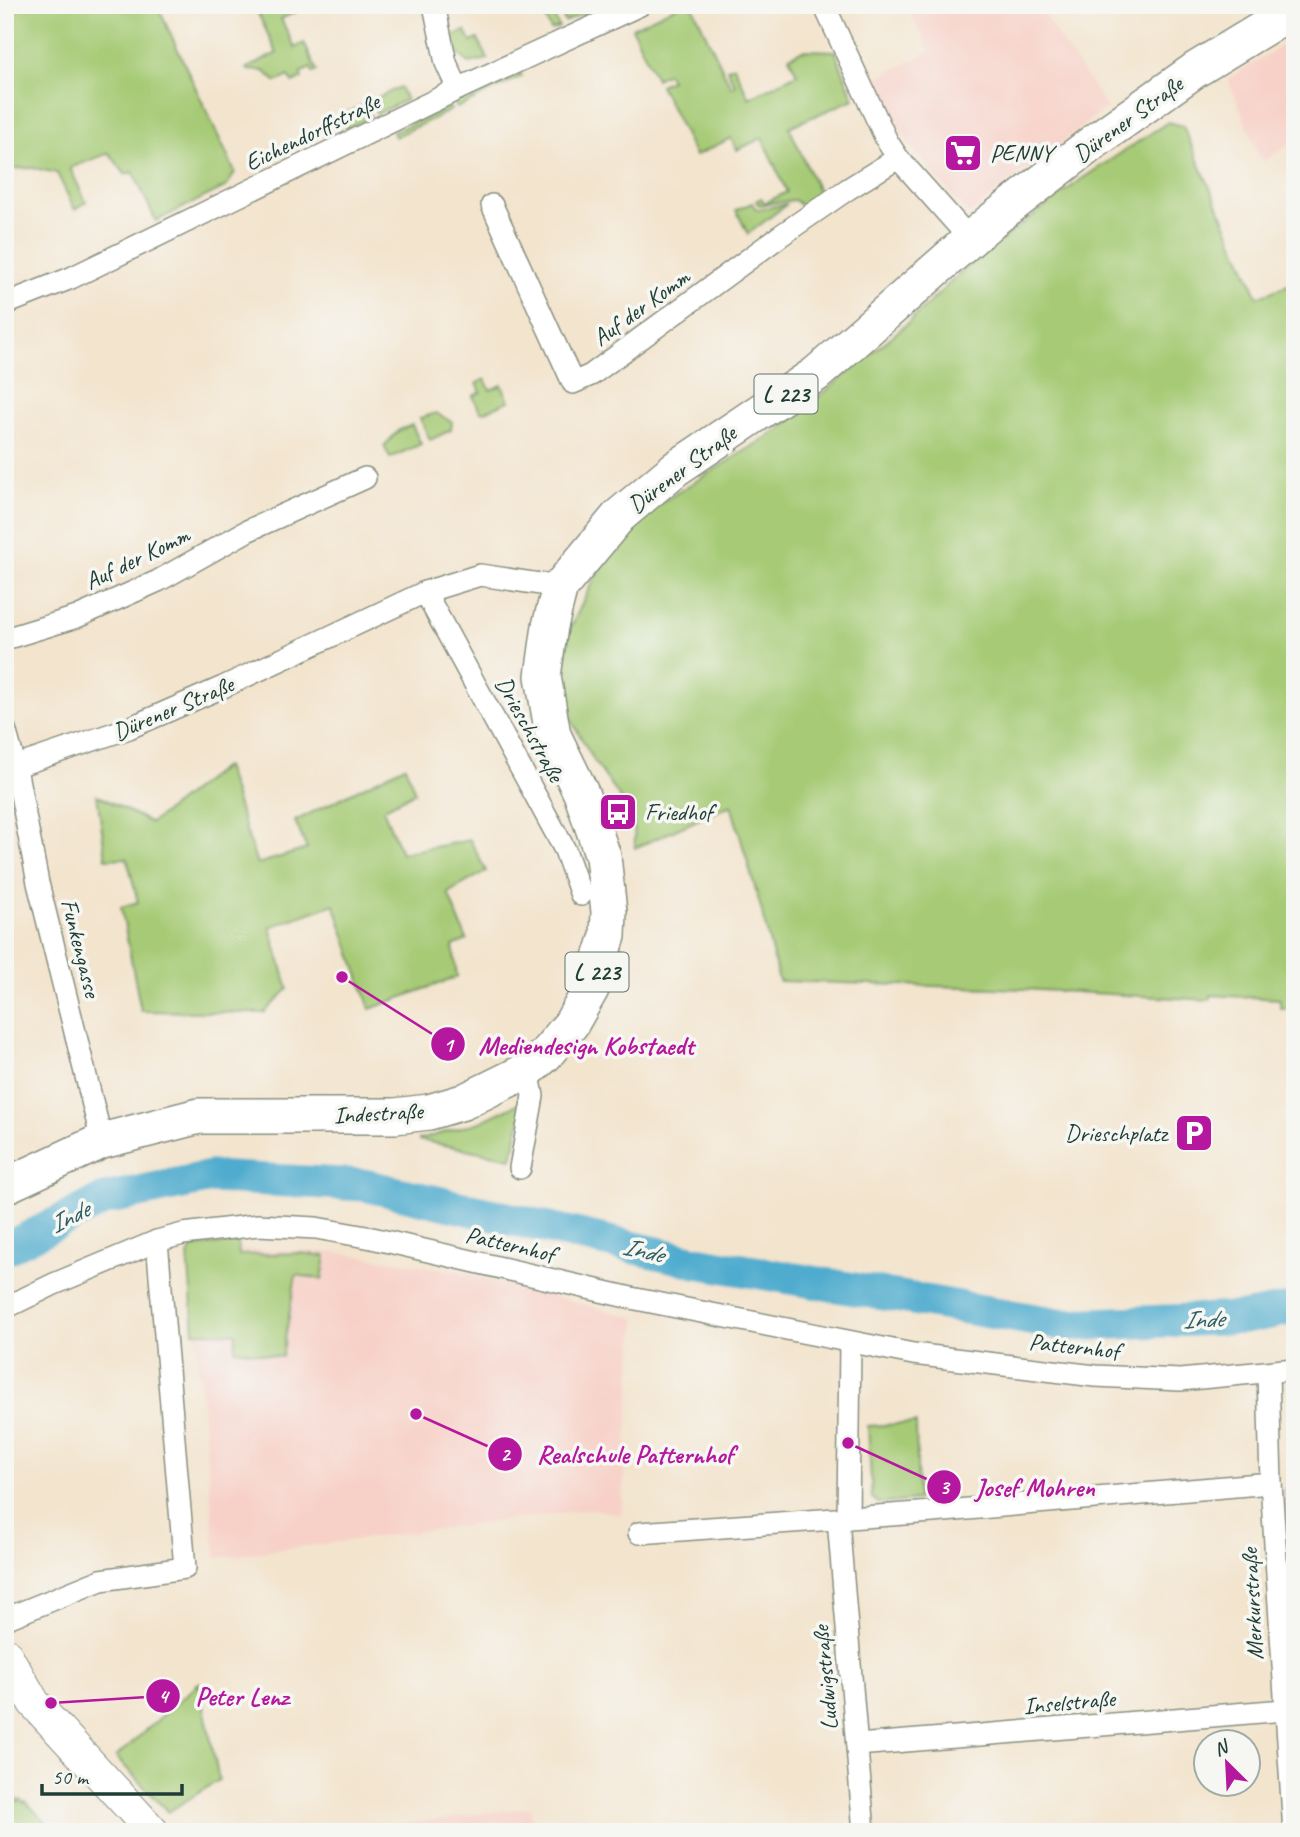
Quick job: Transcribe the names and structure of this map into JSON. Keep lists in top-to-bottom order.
{
  "streets": {
    "main road": ["Dürener Straße", "L 223", "Indestraße"],
    "street": [
      "Eichendorffstraße",
      "Auf der Komm",
      "Drieschstraße",
      "Funkengasse",
      "Patternhof",
      "Merkurstraße",
      "Ludwigstraße",
      "Inselstraße"
    ]
  },
  "crossings": [
    ["Dürener Straße", "Drieschstraße"],
    ["Dürener Straße", "Funkengasse"],
    ["Dürener Straße", "Indestraße"],
    ["Funkengasse", "Indestraße"],
    ["Patternhof", "Merkurstraße"],
    ["Merkurstraße", "Inselstraße"],
    ["Ludwigstraße", "Inselstraße"]
  ],
  "water": ["Inde"],
  "places": {
    "supermarket": ["PENNY"],
    "bus stop": ["Friedhof"],
    "other": [
      "Mediendesign Kobstaedt",
      "Realschule Patternhof",
      "Josef Mohren",
      "Peter Lenz"
    ],
    "parking": ["Drieschplatz"]
  },
  "scale_bar": "50 m",
  "north": "top left"
}
